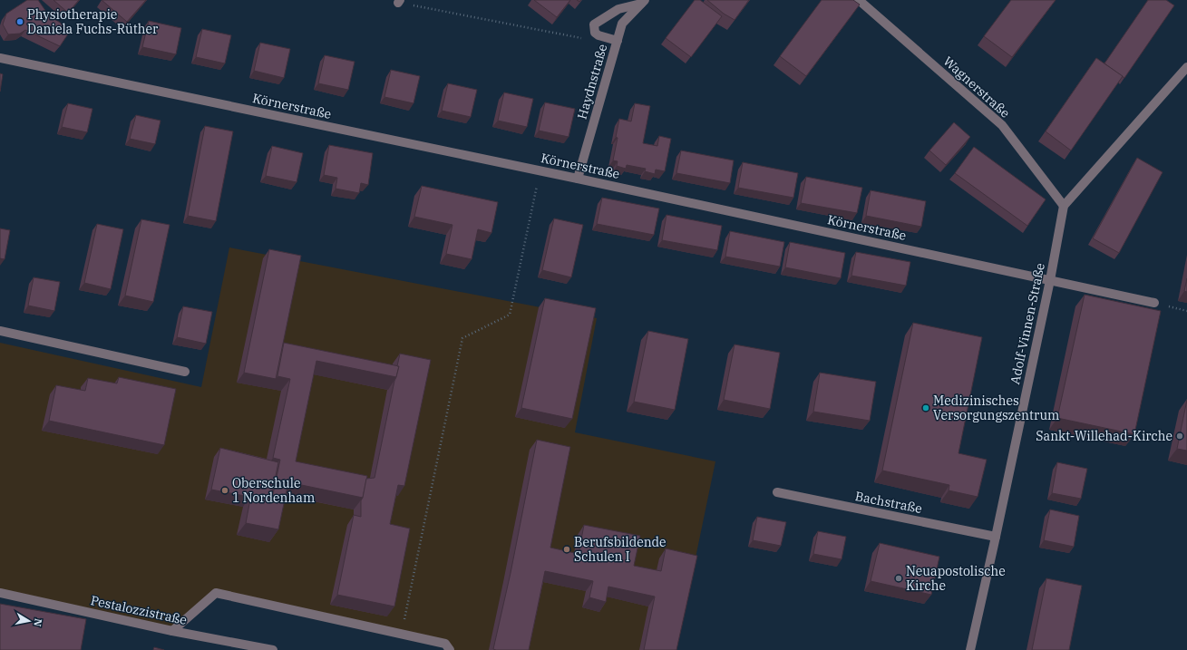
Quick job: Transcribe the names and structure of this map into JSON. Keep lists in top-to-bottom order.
{
  "streets": {
    "street": [
      "Haydnstraße",
      "Wagnerstraße",
      "Körnerstraße",
      "Adolf-Vinnen-Straße",
      "Bachstraße",
      "Pestalozzistraße"
    ]
  },
  "crossings": [
    ["Haydnstraße", "Körnerstraße"],
    ["Wagnerstraße", "Adolf-Vinnen-Straße"],
    ["Körnerstraße", "Adolf-Vinnen-Straße"],
    ["Adolf-Vinnen-Straße", "Bachstraße"]
  ],
  "places": [
    "Physiotherapie Daniela Fuchs-Rüther",
    "Medizinisches Versorgungszentrum",
    "Sankt-Willehad-Kirche",
    "Oberschule 1 Nordenham",
    "Berufsbildende Schulen I",
    "Neuapostolische Kirche"
  ],
  "north": "right"
}
